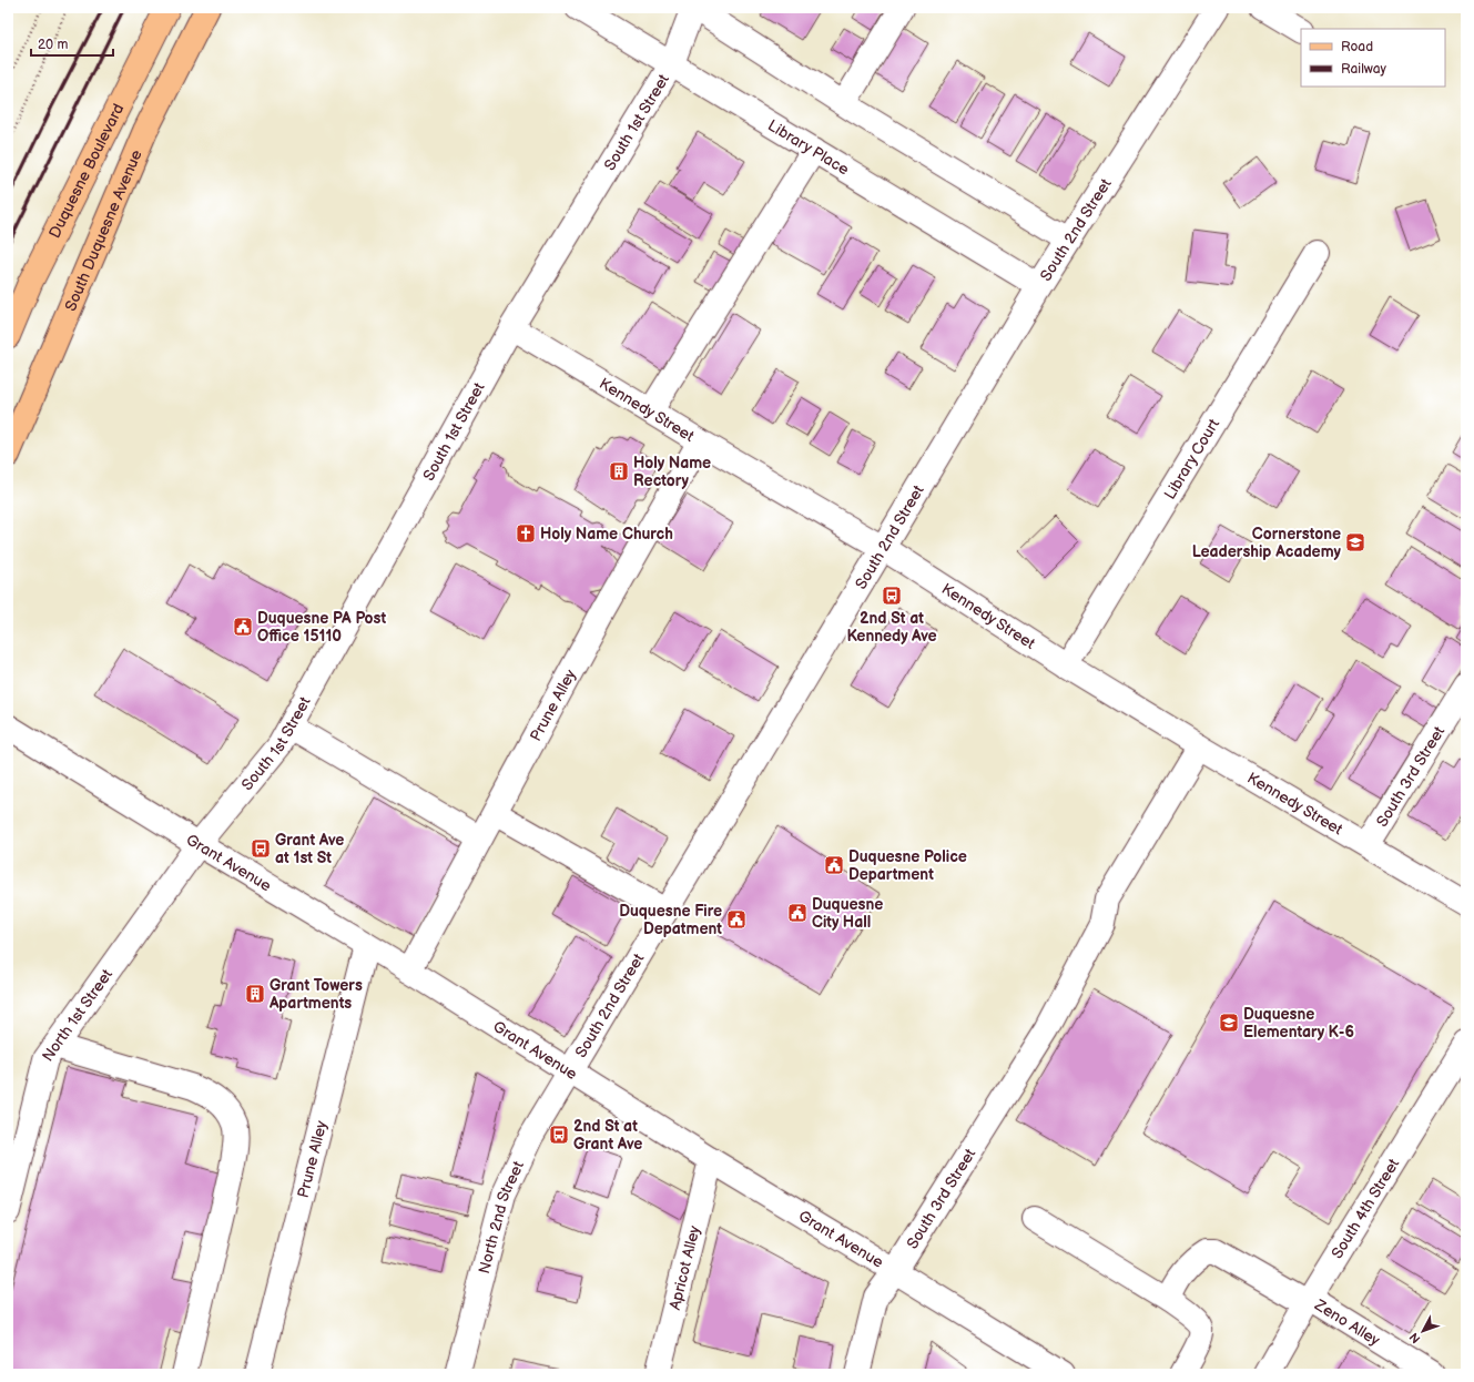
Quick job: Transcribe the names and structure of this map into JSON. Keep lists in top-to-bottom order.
{
  "streets": {
    "main road": ["Duquesne Boulevard", "South Duquesne Avenue"],
    "street": [
      "South 1st Street",
      "Library Place",
      "South 2nd Street",
      "Kennedy Street",
      "Library Court",
      "Prune Alley",
      "South 3rd Street",
      "Grant Avenue",
      "North 1st Street",
      "South 4th Street",
      "North 2nd Street",
      "Apricot Alley",
      "Zeno Alley"
    ]
  },
  "crossings": [
    ["South 1st Street", "Library Place"],
    ["South 1st Street", "Kennedy Street"],
    ["South 1st Street", "Grant Avenue"],
    ["South 1st Street", "North 1st Street"],
    ["Library Place", "South 2nd Street"],
    ["South 2nd Street", "Kennedy Street"],
    ["South 2nd Street", "Grant Avenue"],
    ["South 2nd Street", "North 2nd Street"],
    ["Kennedy Street", "Library Court"],
    ["Kennedy Street", "Prune Alley"],
    ["Kennedy Street", "South 3rd Street"],
    ["Prune Alley", "Grant Avenue"],
    ["South 3rd Street", "Grant Avenue"],
    ["Grant Avenue", "North 1st Street"],
    ["Grant Avenue", "North 2nd Street"],
    ["Grant Avenue", "Apricot Alley"],
    ["South 4th Street", "Zeno Alley"]
  ],
  "places": {
    "building": ["Holy Name Rectory", "Grant Towers Apartments"],
    "church": ["Holy Name Church"],
    "school or university": ["Cornerstone Leadership Academy", "Duquesne Elementary K-6"],
    "bus stop": ["2nd St at Kennedy Ave", "Grant Ave at 1st St", "2nd St at Grant Ave"],
    "public building": [
      "Duquesne PA Post Office 15110",
      "Duquesne Police Department",
      "Duquesne City Hall",
      "Duquesne Fire Depatment"
    ]
  },
  "legend": ["Road", "Railway"],
  "scale_bar": "20 m",
  "north": "bottom left"
}
